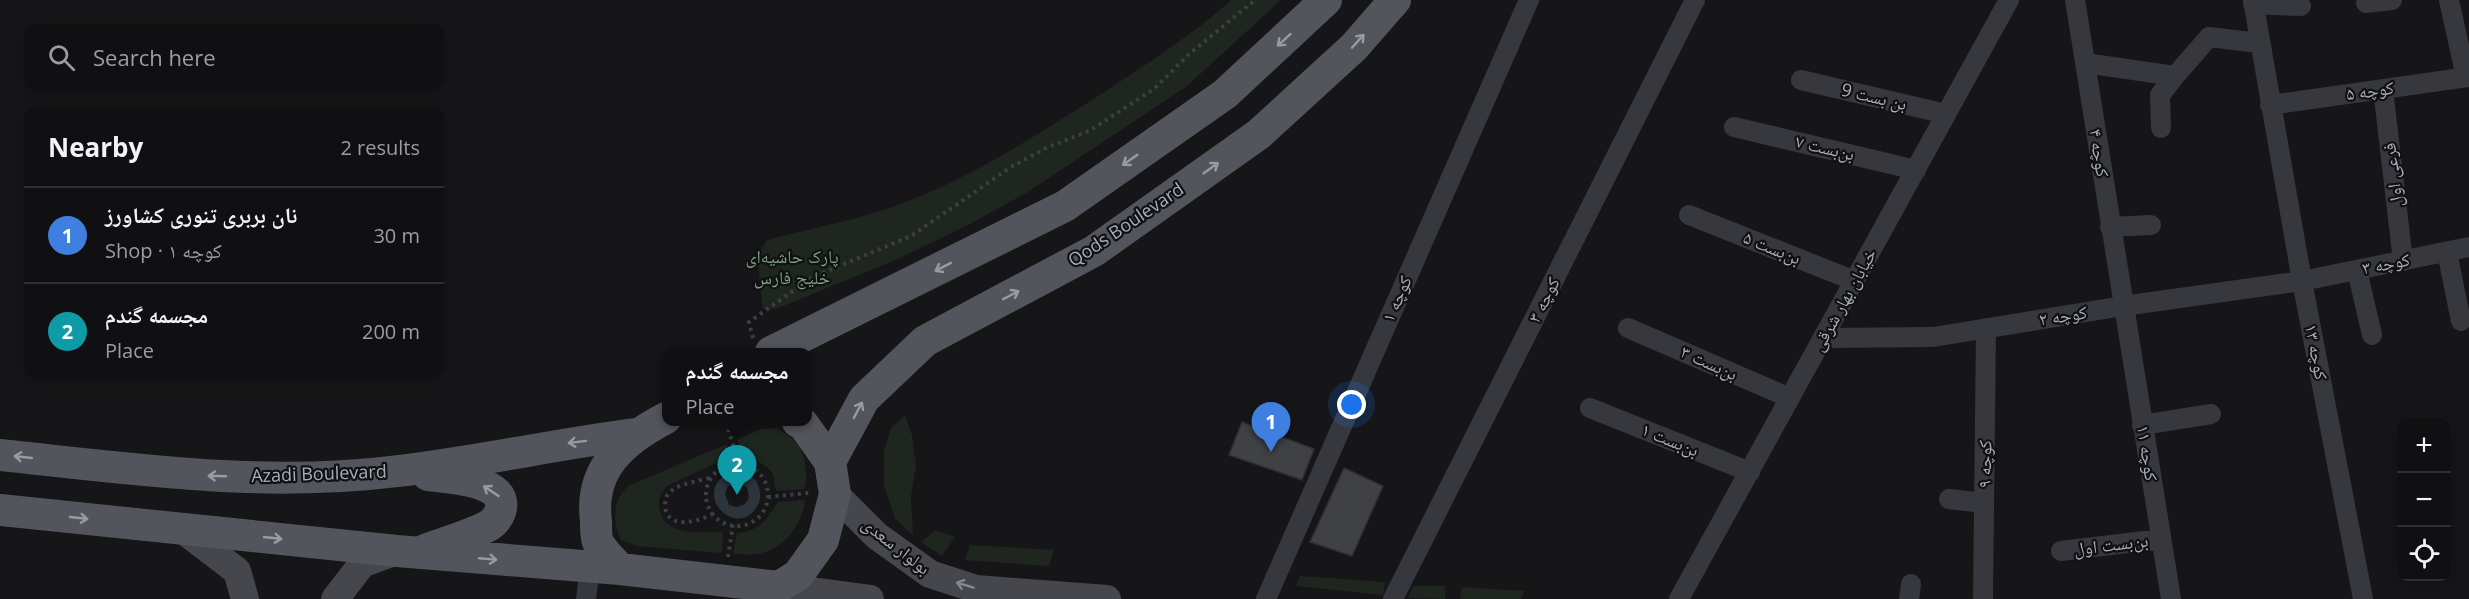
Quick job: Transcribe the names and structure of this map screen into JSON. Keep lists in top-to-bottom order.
{
  "streets": {
    "main road": ["Qods Boulevard", "Azadi Boulevard", "بولوار سعدی"],
    "street": [
      "کوچه ۵",
      "بن بست 9",
      "بن‌بست ۷",
      "کوچه ۴",
      "فرعی اول",
      "بن‌بست ۵",
      "کوچه ۳",
      "کوچه ۱",
      "خیابان بهار شرقی",
      "کوچه ۲",
      "کوچه ۱۳",
      "بن‌بست ۳",
      "بن‌بست ۱",
      "کوچه ۱۱",
      "کوچه ۹",
      "بن‌بست اول"
    ]
  },
  "crossings": [
    ["کوچه ۵", "فرعی اول"],
    ["کوچه ۵", "کوچه ۱۳"],
    ["بن بست 9", "خیابان بهار شرقی"],
    ["بن‌بست ۷", "خیابان بهار شرقی"],
    ["کوچه ۴", "کوچه ۲"],
    ["کوچه ۴", "کوچه ۱۱"],
    ["فرعی اول", "کوچه ۳"],
    ["Qods Boulevard", "بولوار سعدی"],
    ["بن‌بست ۵", "خیابان بهار شرقی"],
    ["کوچه ۳", "کوچه ۲"],
    ["کوچه ۳", "کوچه ۱۳"],
    ["خیابان بهار شرقی", "کوچه ۲"],
    ["خیابان بهار شرقی", "بن‌بست ۳"],
    ["خیابان بهار شرقی", "بن‌بست ۱"],
    ["کوچه ۲", "کوچه ۱۳"],
    ["کوچه ۲", "کوچه ۱۱"],
    ["کوچه ۲", "کوچه ۹"],
    ["کوچه ۱۱", "بن‌بست اول"]
  ],
  "parks": ["پارک حاشیه‌ای خلیج فارس"],
  "page": {
    "search": "Search here",
    "heading": ["Nearby", "2 results"],
    "list": [
      {
        "mark": "1",
        "name": "نان بربری تنوری کشاورز",
        "note": "Shop · کوچه ۱",
        "value": "30 m"
      },
      {
        "mark": "2",
        "name": "مجسمه گندم",
        "note": "Place",
        "value": "200 m"
      }
    ],
    "popup": ["مجسمه گندم", "Place"],
    "pins": ["1", "2"],
    "map_buttons": ["+", "−"]
  }
}
